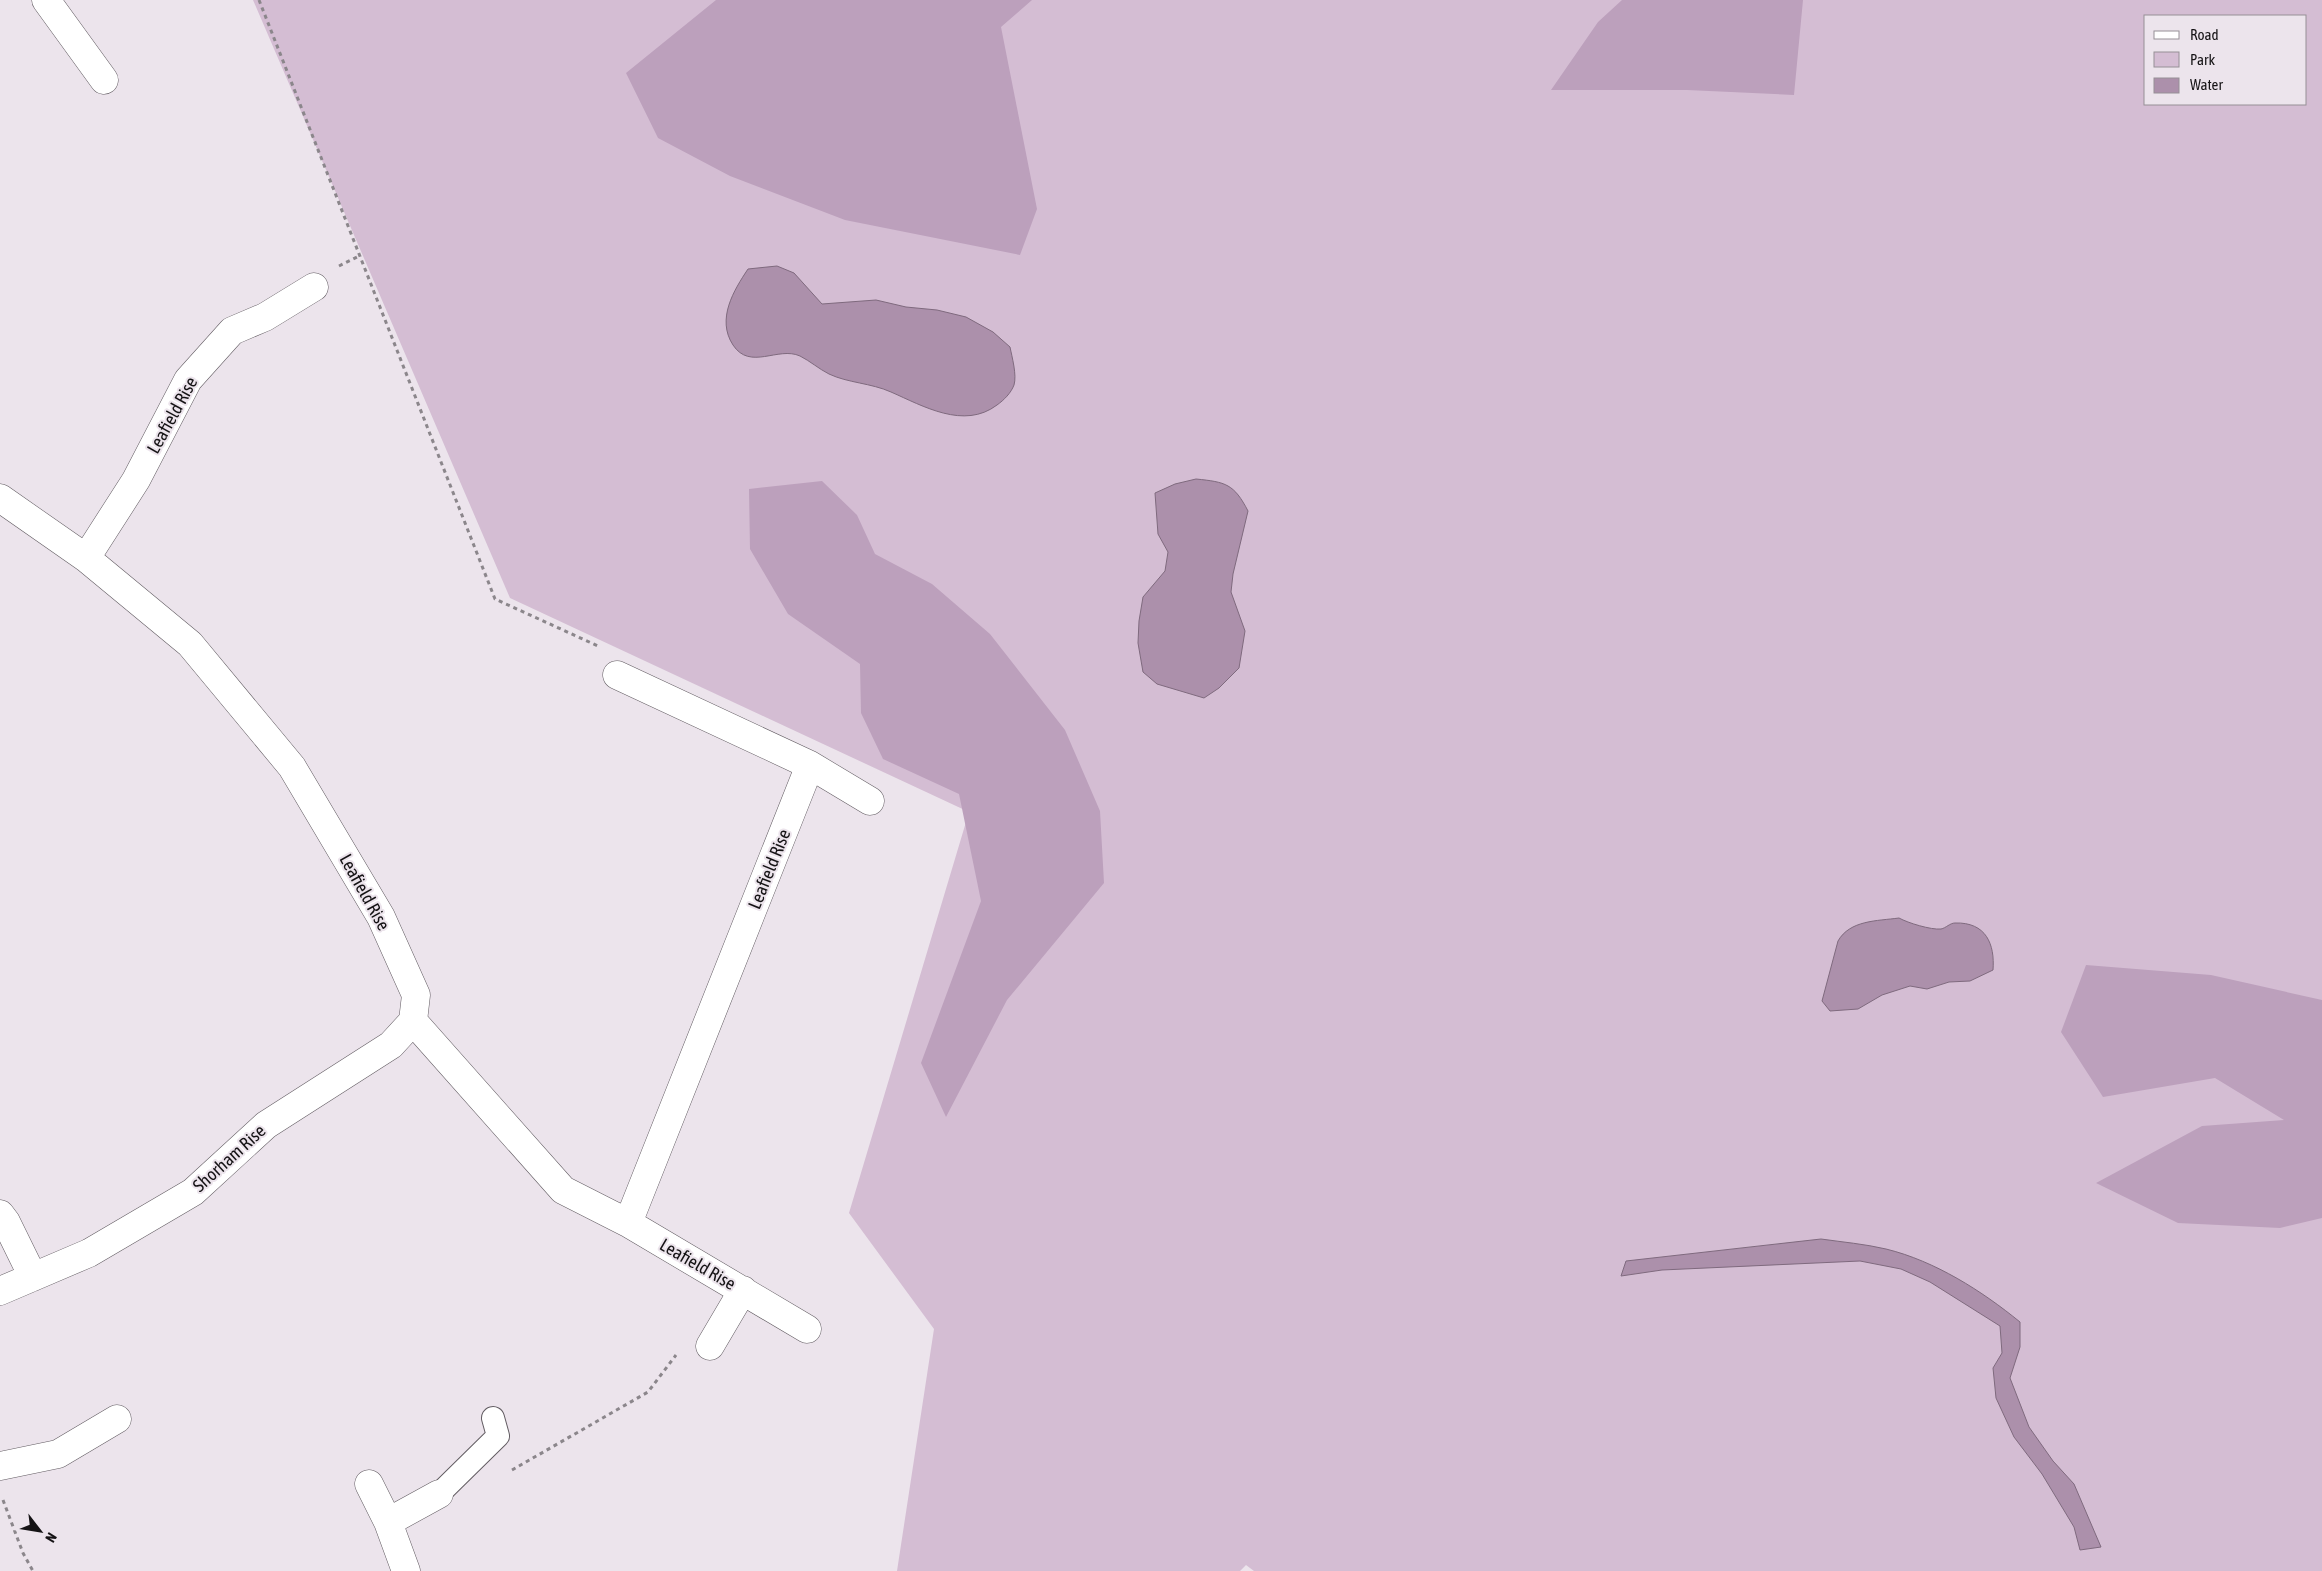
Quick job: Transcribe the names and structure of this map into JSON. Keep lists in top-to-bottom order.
{
  "streets": {
    "street": ["Leafield Rise", "Shorham Rise"]
  },
  "crossings": [
    ["Leafield Rise", "Shorham Rise"]
  ],
  "legend": ["Road", "Park", "Water"],
  "north": "bottom right"
}
